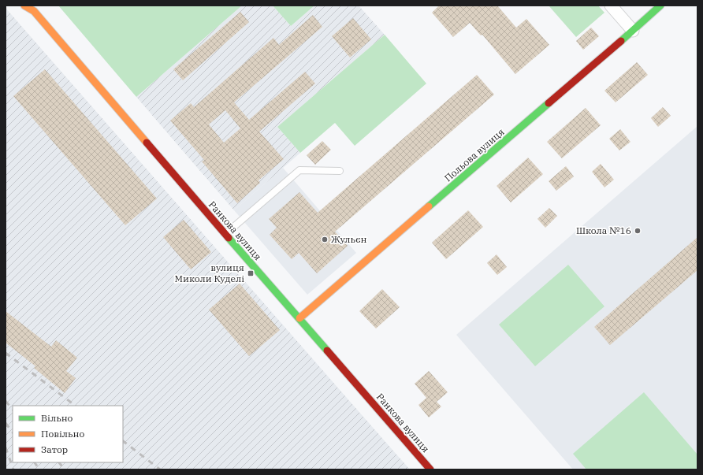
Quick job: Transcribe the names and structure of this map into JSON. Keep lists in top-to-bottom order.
{
  "streets": {
    "street": ["Польова вулиця", "Ранкова вулиця"]
  },
  "crossings": [
    ["Польова вулиця", "Ранкова вулиця"]
  ],
  "places": {
    "other": ["Школа №16", "Жульєн"],
    "transit": ["вулиця Миколи Куделі"]
  },
  "legend": ["Вільно", "Повільно", "Затор"]
}
